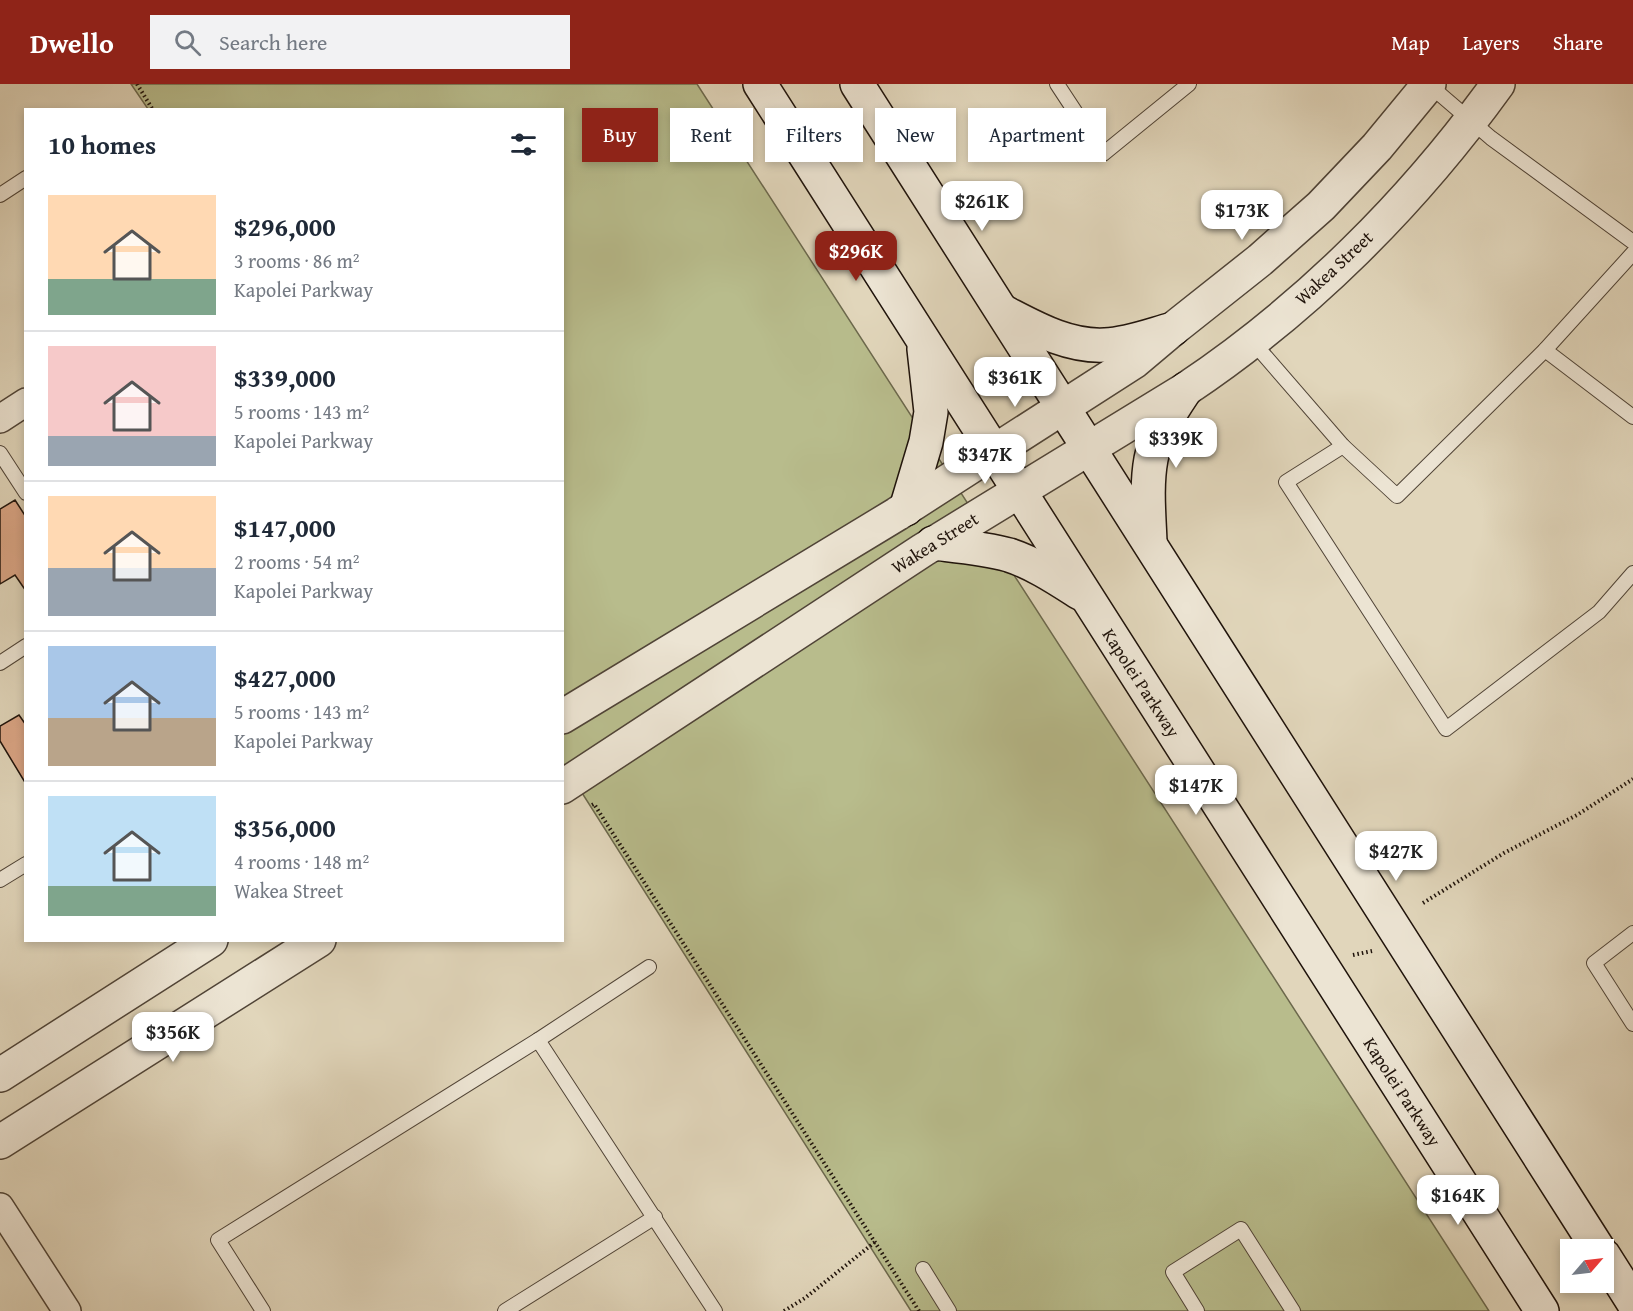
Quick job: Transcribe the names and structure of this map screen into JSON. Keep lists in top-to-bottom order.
{
  "streets": {
    "main road": ["Wakea Street", "Kapolei Parkway"]
  },
  "crossings": [
    ["Wakea Street", "Kapolei Parkway"]
  ],
  "north": "top right",
  "page": {
    "header": "Dwello",
    "search": "Search here",
    "nav": ["Map", "Layers", "Share"],
    "chip": [
      "Buy",
      "Rent",
      "Filters",
      "New",
      "Apartment"
    ],
    "heading": "10 homes",
    "list": [
      {
        "name": "$296,000",
        "note": "3 rooms · 86 m² · Kapolei Parkway"
      },
      {
        "name": "$339,000",
        "note": "5 rooms · 143 m² · Kapolei Parkway"
      },
      {
        "name": "$147,000",
        "note": "2 rooms · 54 m² · Kapolei Parkway"
      },
      {
        "name": "$427,000",
        "note": "5 rooms · 143 m² · Kapolei Parkway"
      },
      {
        "name": "$356,000",
        "note": "4 rooms · 148 m² · Wakea Street"
      }
    ],
    "price": [
      "$261K",
      "$173K",
      "$296K",
      "$361K",
      "$339K",
      "$347K",
      "$147K",
      "$427K",
      "$356K",
      "$164K"
    ]
  }
}
